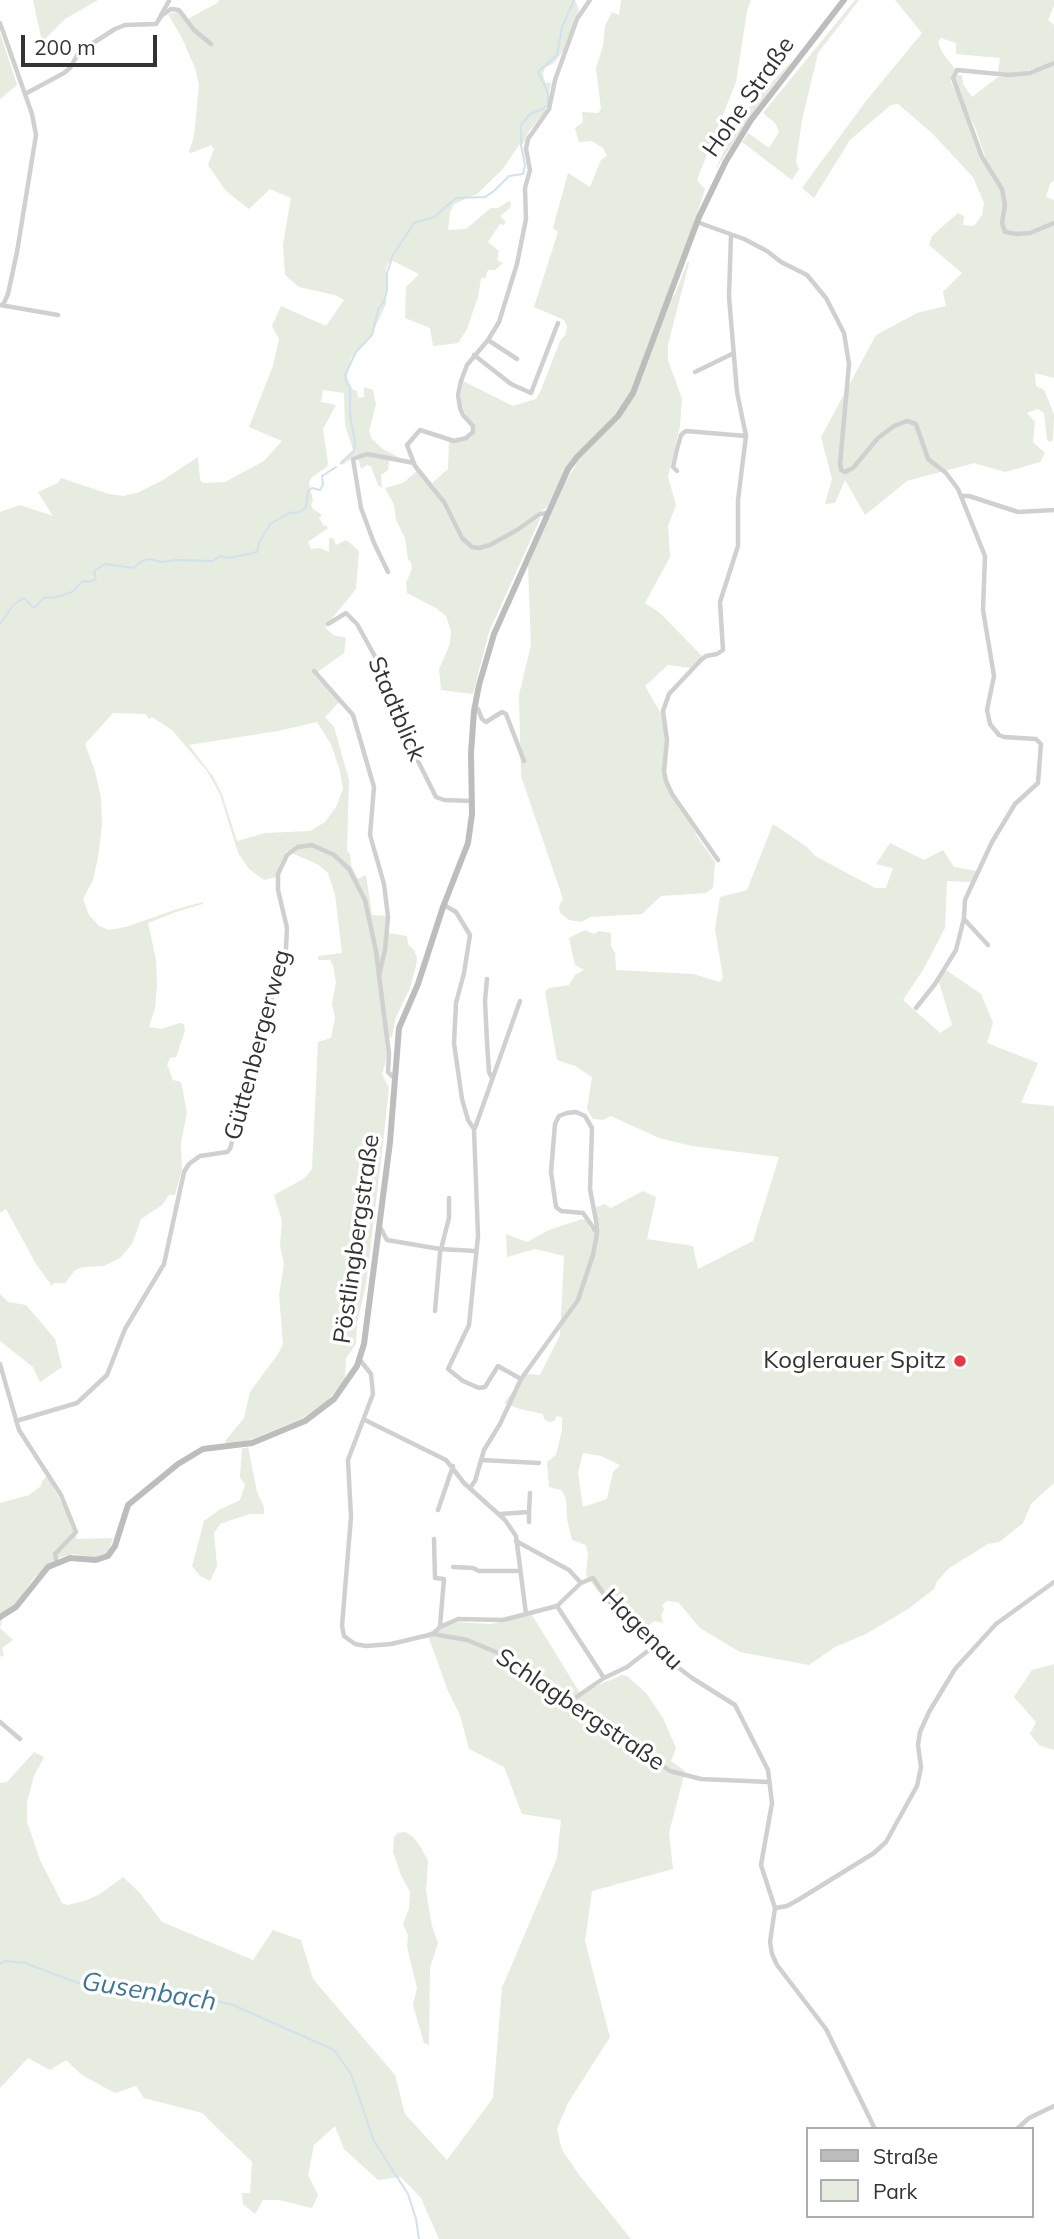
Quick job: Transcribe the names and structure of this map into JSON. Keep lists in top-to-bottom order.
{
  "streets": {
    "main road": ["Hohe Straße", "Pöstlingbergstraße"],
    "street": [
      "Stadtblick",
      "Güttenbergerweg",
      "Hagenau",
      "Schlagbergstraße"
    ]
  },
  "crossings": [
    ["Hohe Straße", "Pöstlingbergstraße"],
    ["Stadtblick", "Pöstlingbergstraße"],
    ["Güttenbergerweg", "Pöstlingbergstraße"],
    ["Pöstlingbergstraße", "Schlagbergstraße"],
    ["Hagenau", "Schlagbergstraße"]
  ],
  "water": ["Gusenbach"],
  "places": ["Koglerauer Spitz"],
  "legend": ["Straße", "Park"],
  "scale_bar": "200 m"
}
